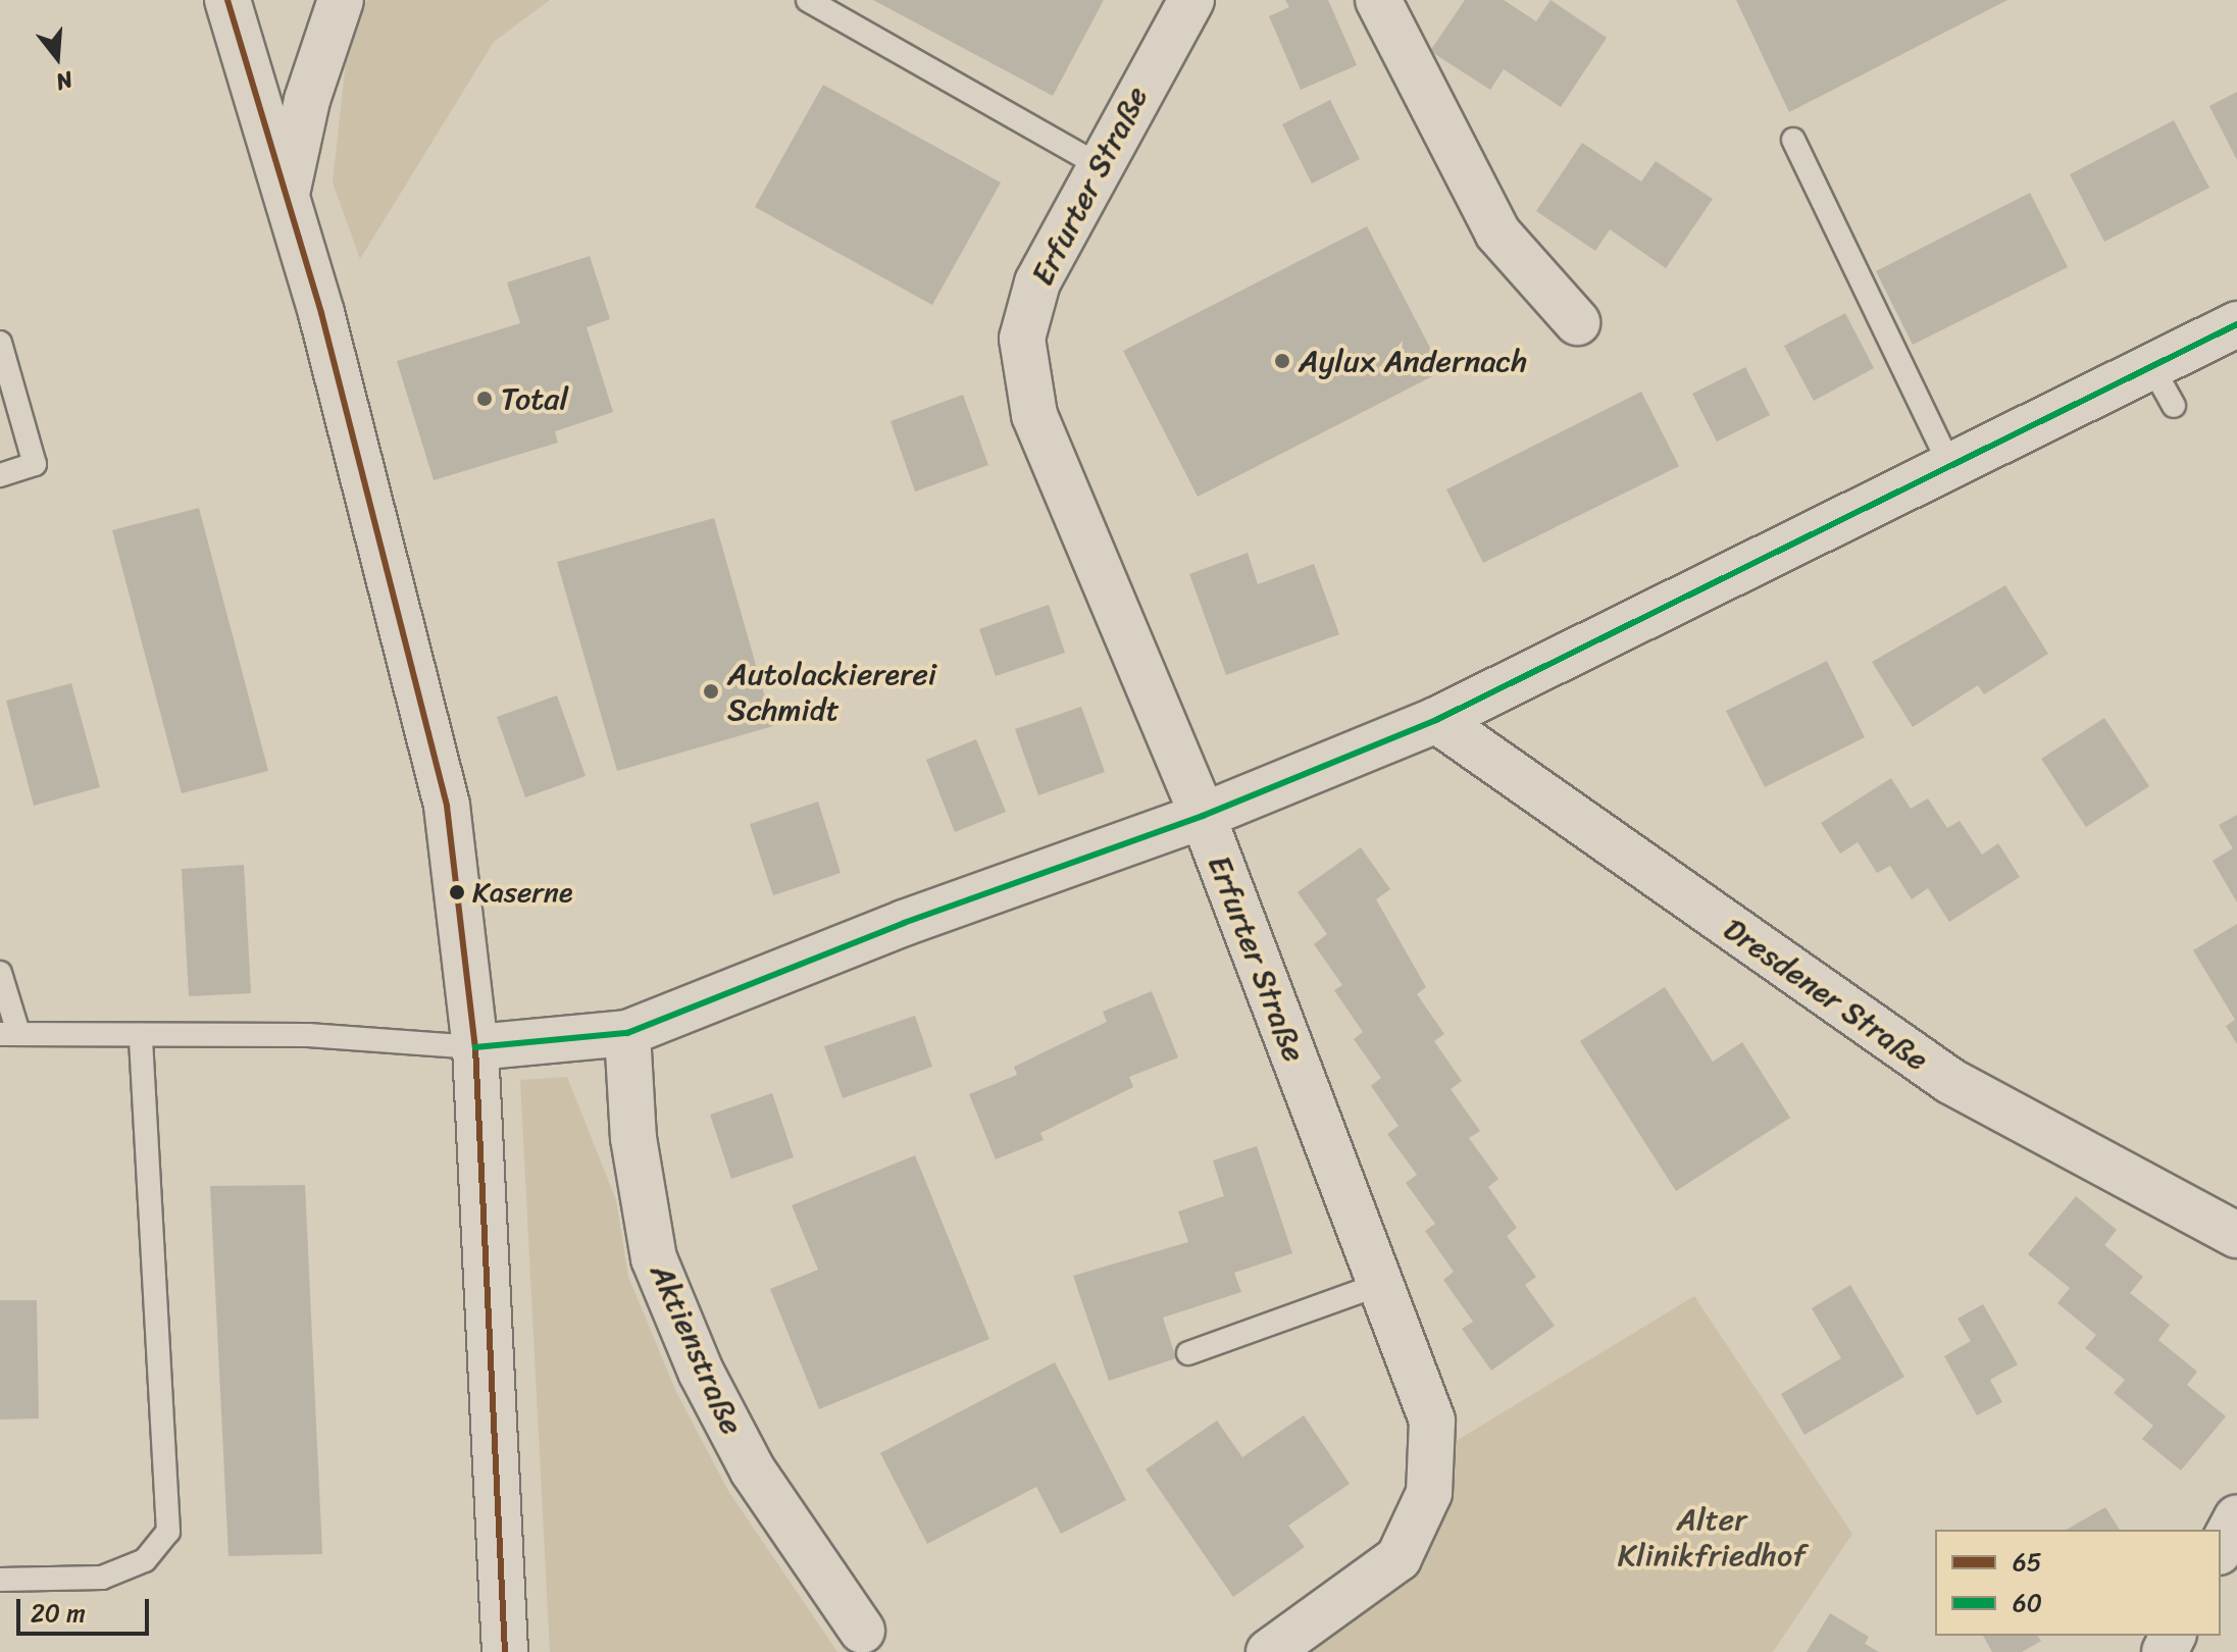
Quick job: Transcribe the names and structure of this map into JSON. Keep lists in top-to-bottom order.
{
  "streets": {
    "main road": ["Erfurter Straße", "Dresdener Straße", "Aktienstraße"]
  },
  "parks": ["Alter Klinikfriedhof"],
  "places": [
    "Aylux Andernach",
    "Total",
    "Autolackiererei Schmidt",
    "Kaserne"
  ],
  "lines": ["transit line 65", "transit line 60"],
  "legend": ["65", "60"],
  "scale_bar": "20 m",
  "north": "bottom"
}
